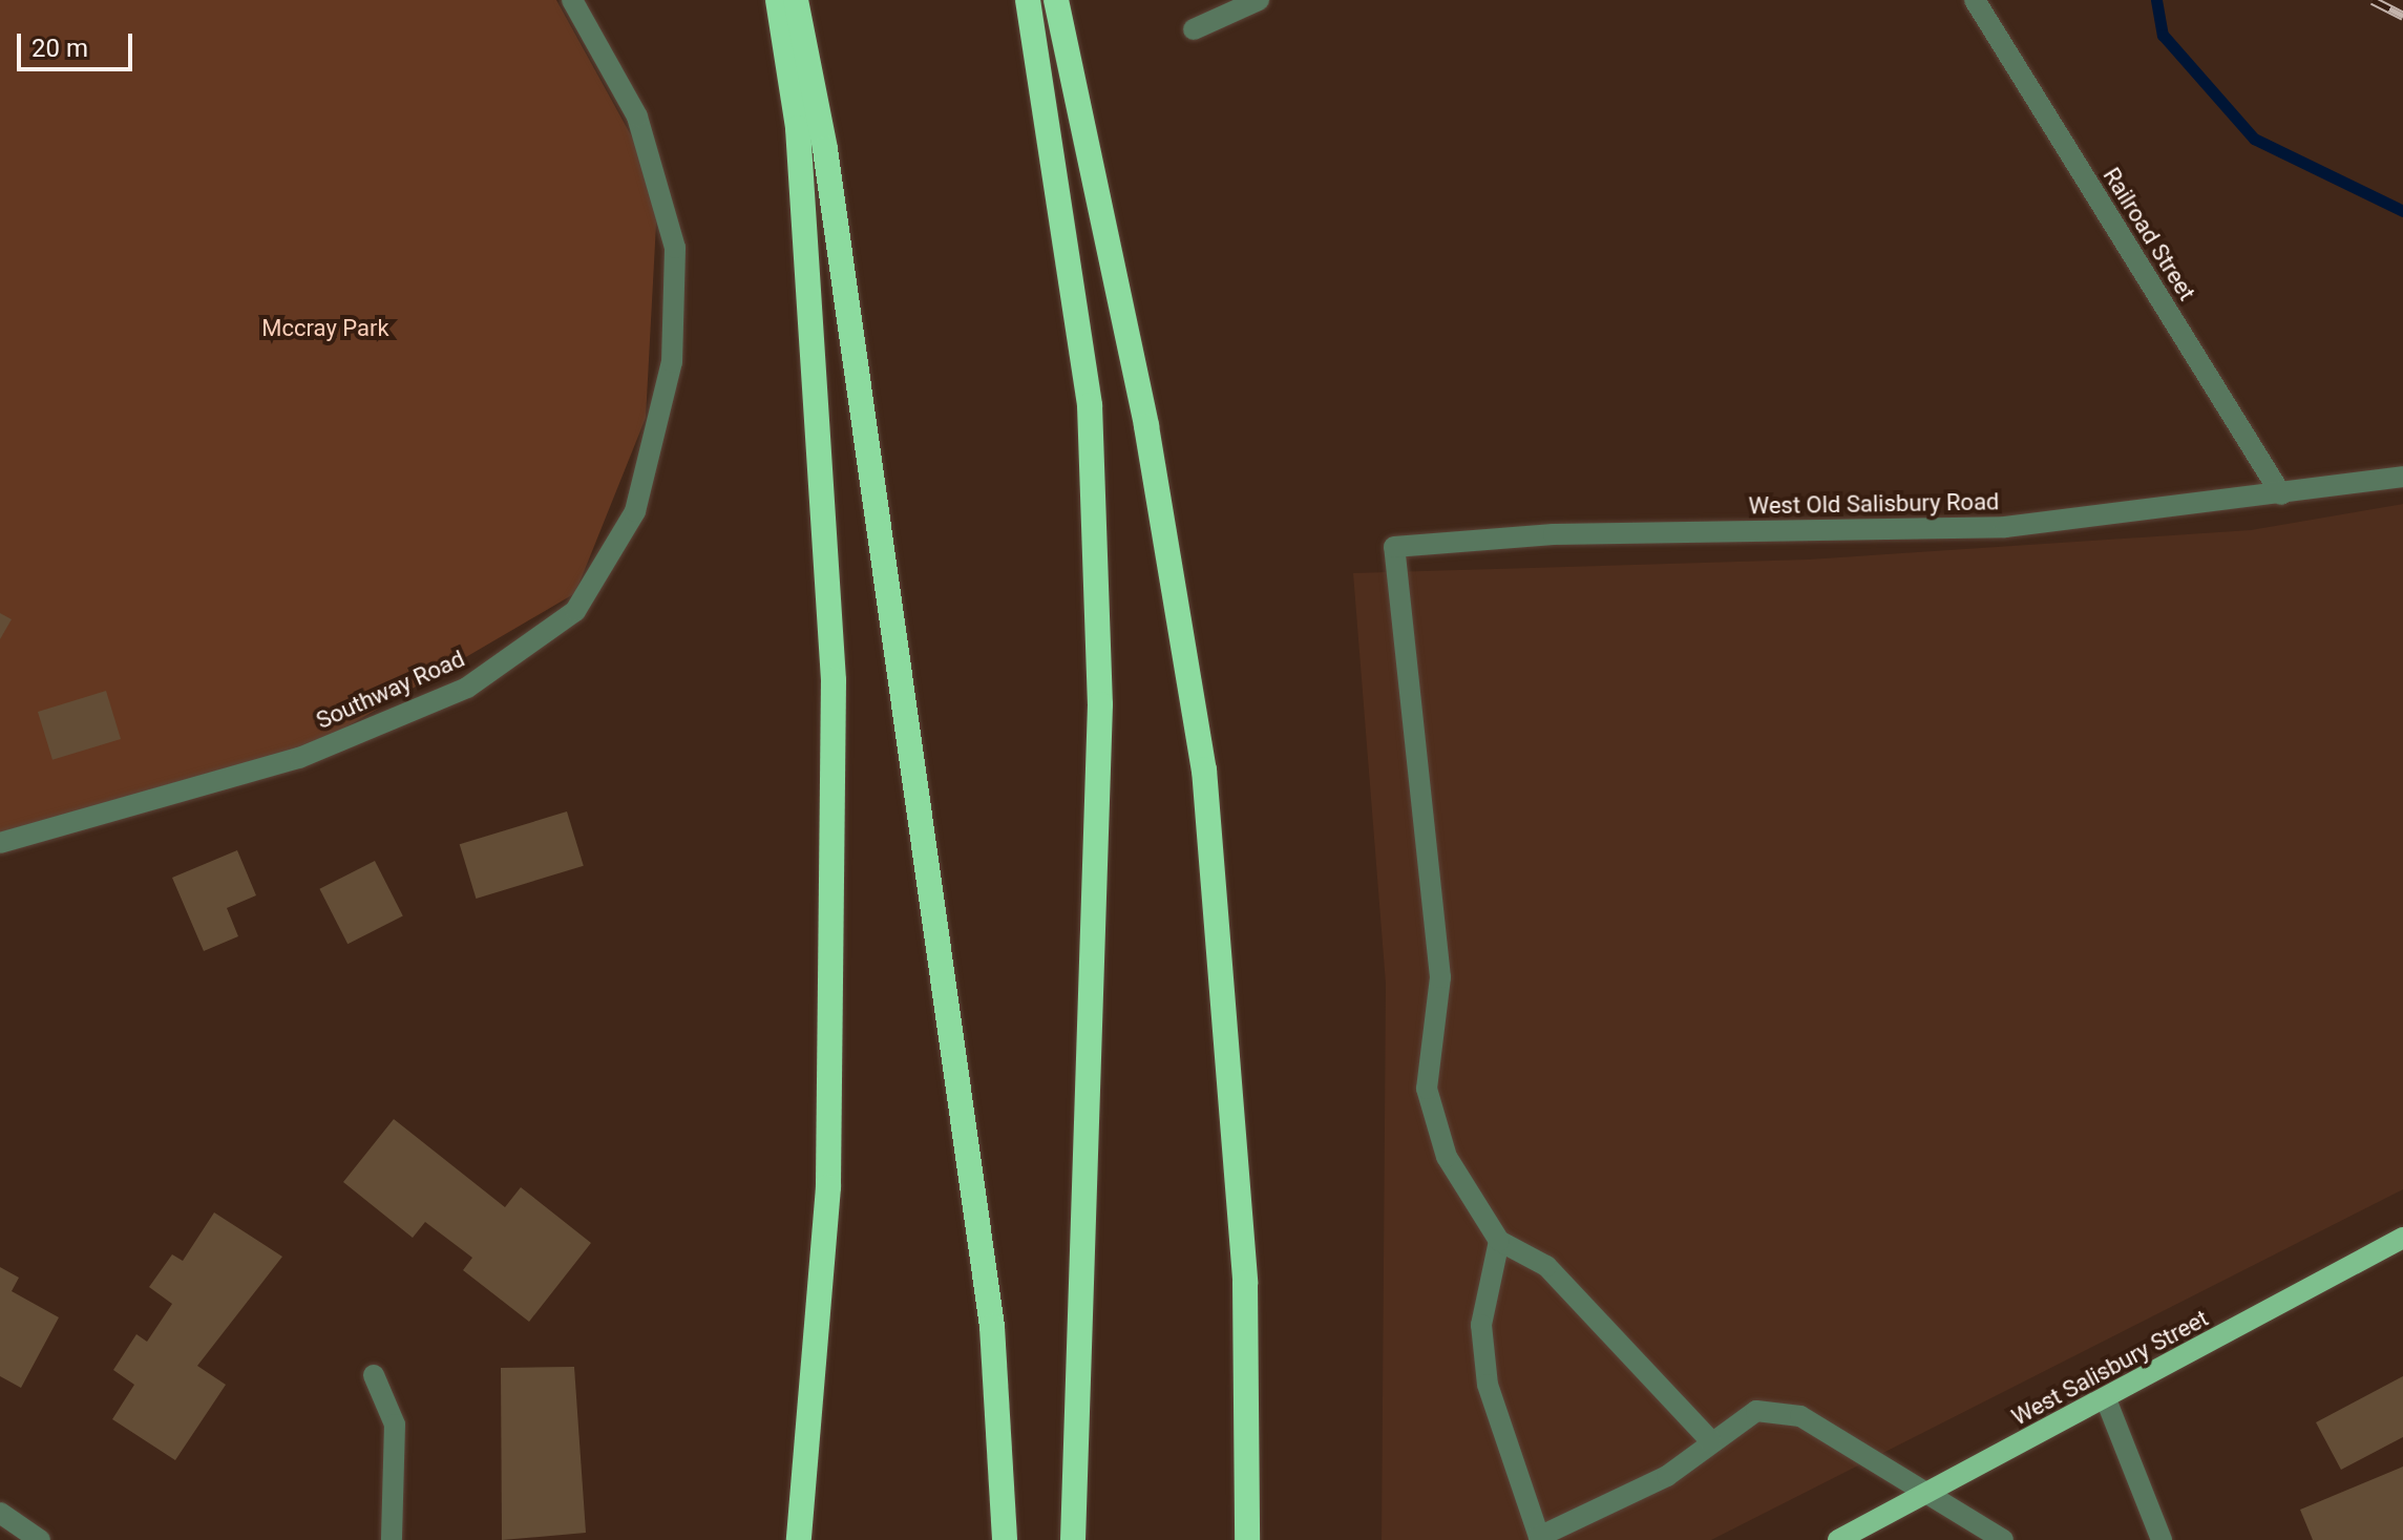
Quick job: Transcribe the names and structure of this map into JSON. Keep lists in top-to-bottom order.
{
  "streets": {
    "main road": ["West Salisbury Street"],
    "street": ["Railroad Street", "West Old Salisbury Road", "Southway Road"]
  },
  "crossings": [
    ["Railroad Street", "West Old Salisbury Road"]
  ],
  "parks": ["Mccray Park"],
  "scale_bar": "20 m"
}
